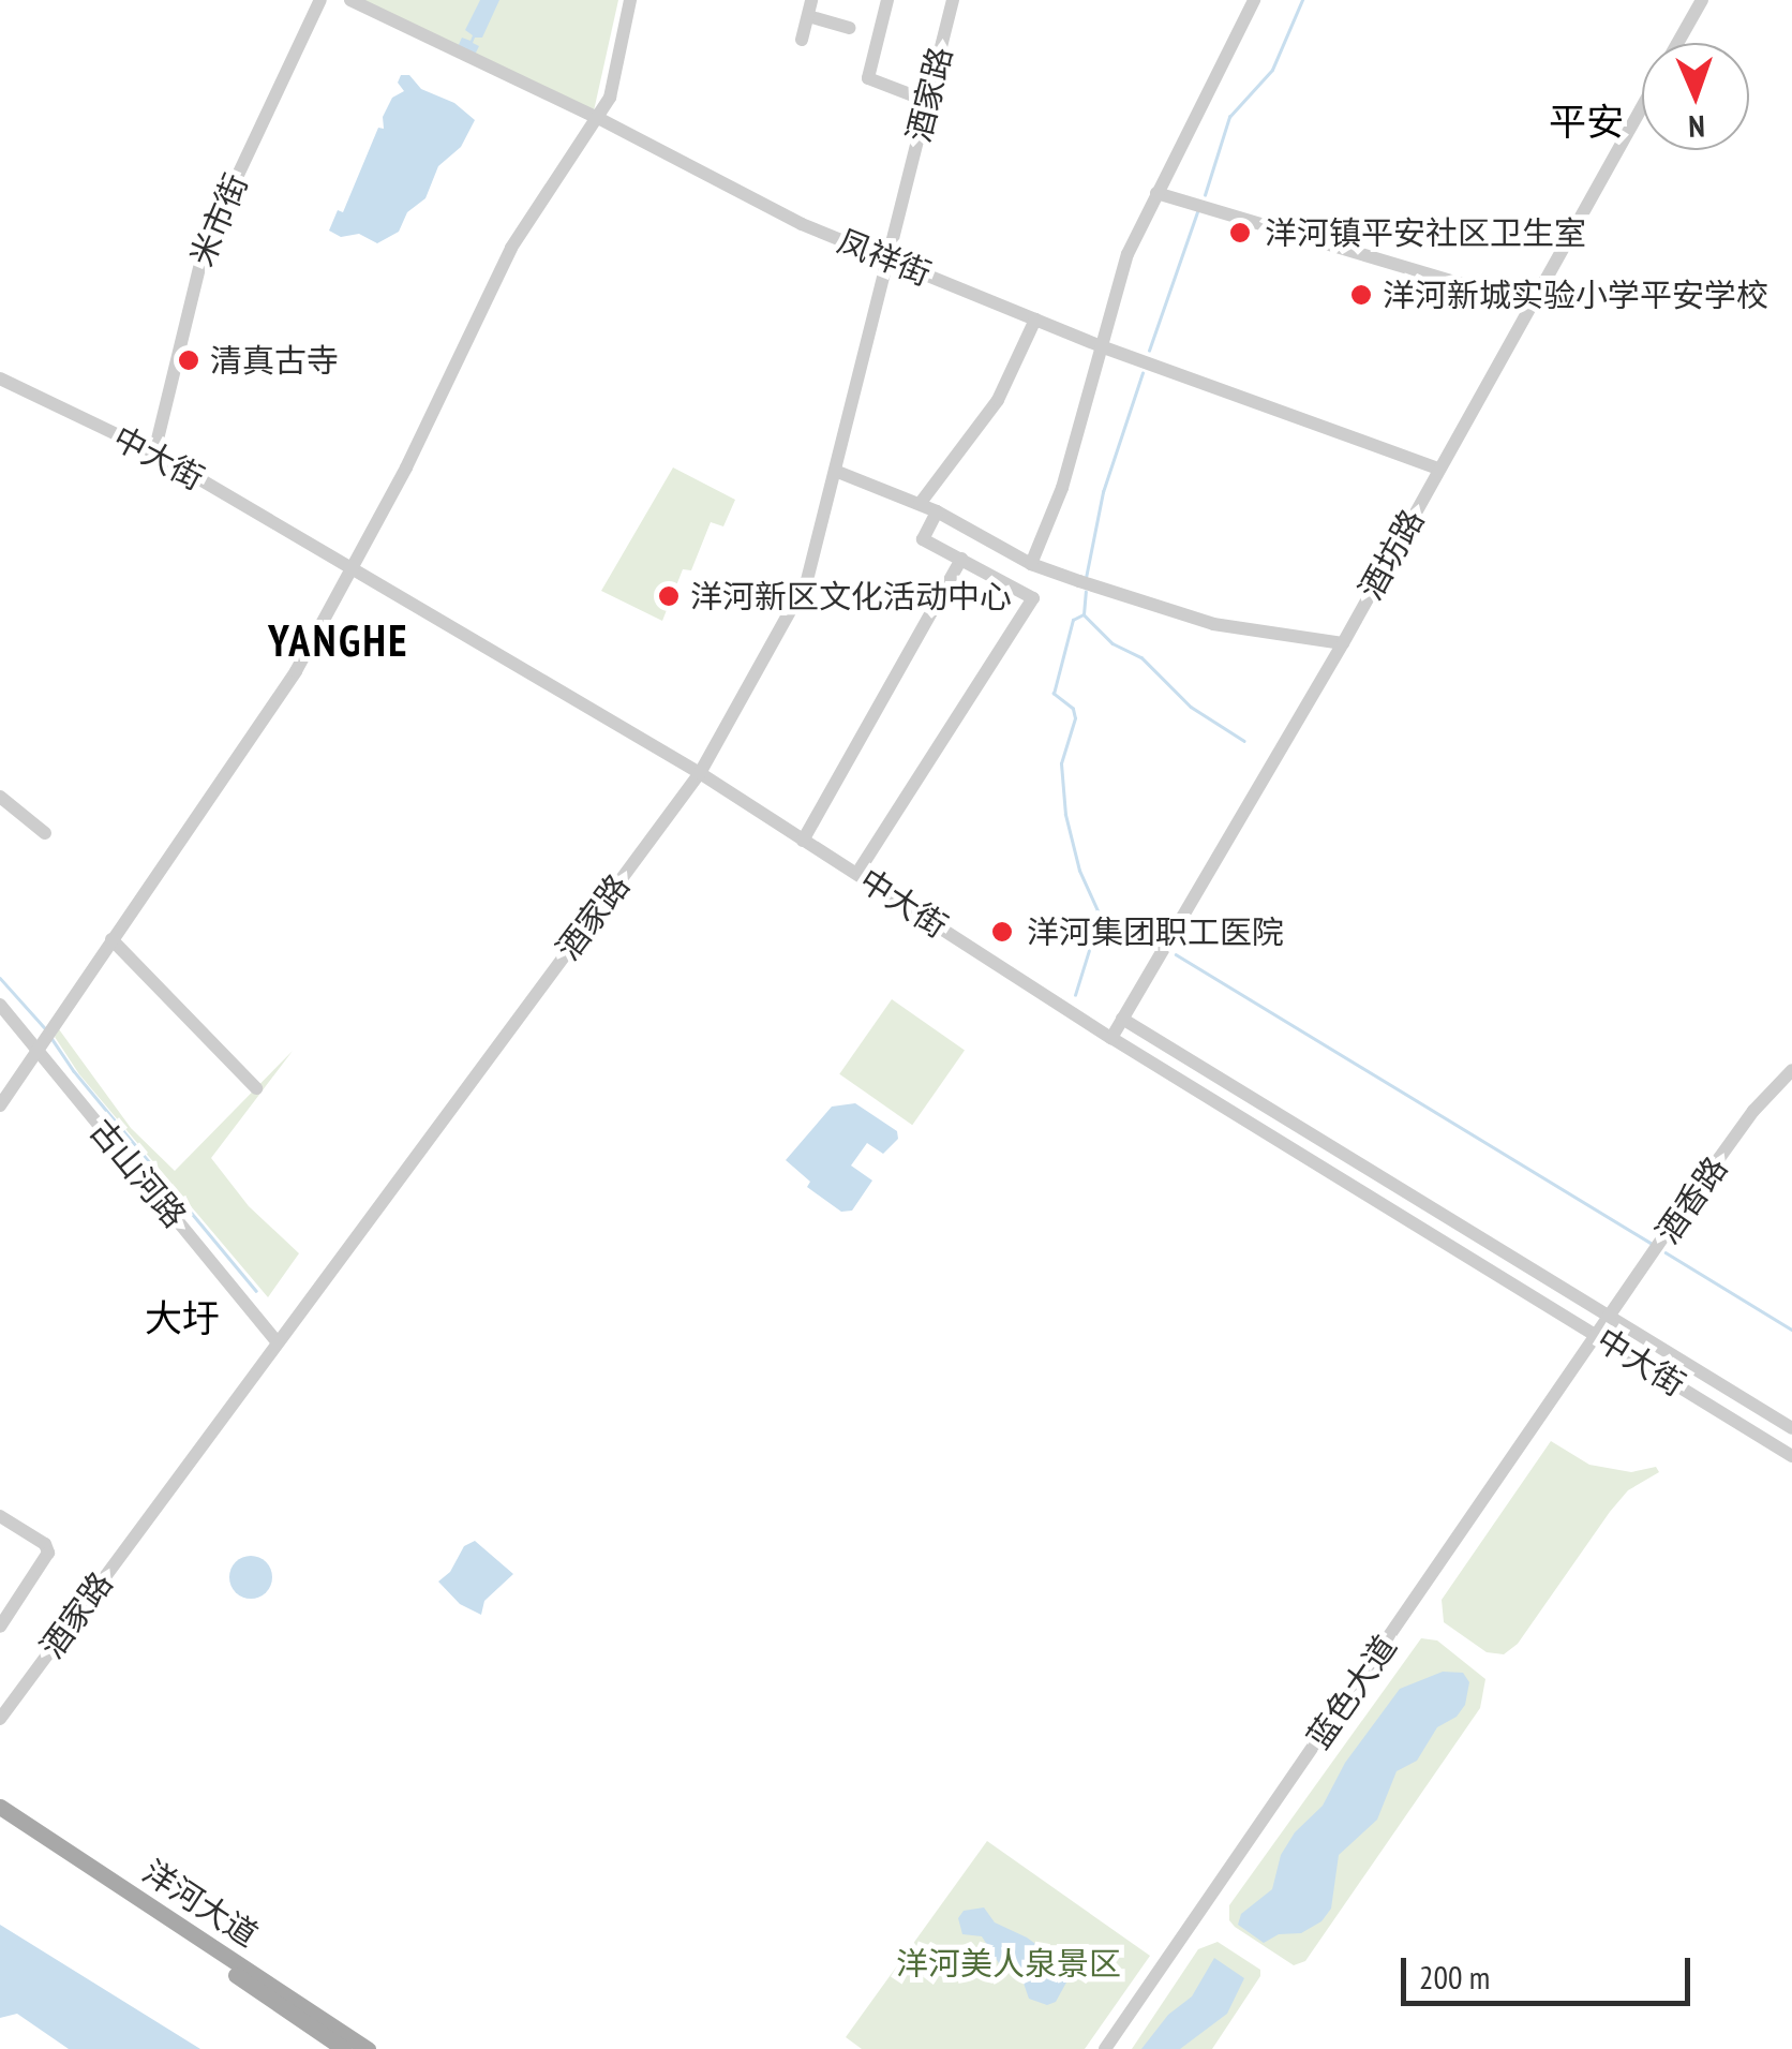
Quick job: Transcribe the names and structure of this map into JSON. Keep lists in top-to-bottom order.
{
  "streets": {
    "main road": ["洋河大道"],
    "street": [
      "酒家路",
      "米市街",
      "凤祥街",
      "中大街",
      "酒坊路",
      "古山河路",
      "酒香路",
      "蓝色大道"
    ]
  },
  "crossings": [
    ["酒家路", "凤祥街"],
    ["酒家路", "中大街"],
    ["酒家路", "古山河路"],
    ["米市街", "中大街"],
    ["凤祥街", "酒坊路"],
    ["中大街", "酒坊路"],
    ["中大街", "酒香路"],
    ["中大街", "蓝色大道"],
    ["酒香路", "蓝色大道"]
  ],
  "districts": ["平安", "YANGHE", "大圩"],
  "parks": ["洋河美人泉景区"],
  "places": [
    "洋河镇平安社区卫生室",
    "洋河新城实验小学平安学校",
    "清真古寺",
    "洋河新区文化活动中心",
    "洋河集团职工医院"
  ],
  "scale_bar": "200 m",
  "north": "bottom"
}
